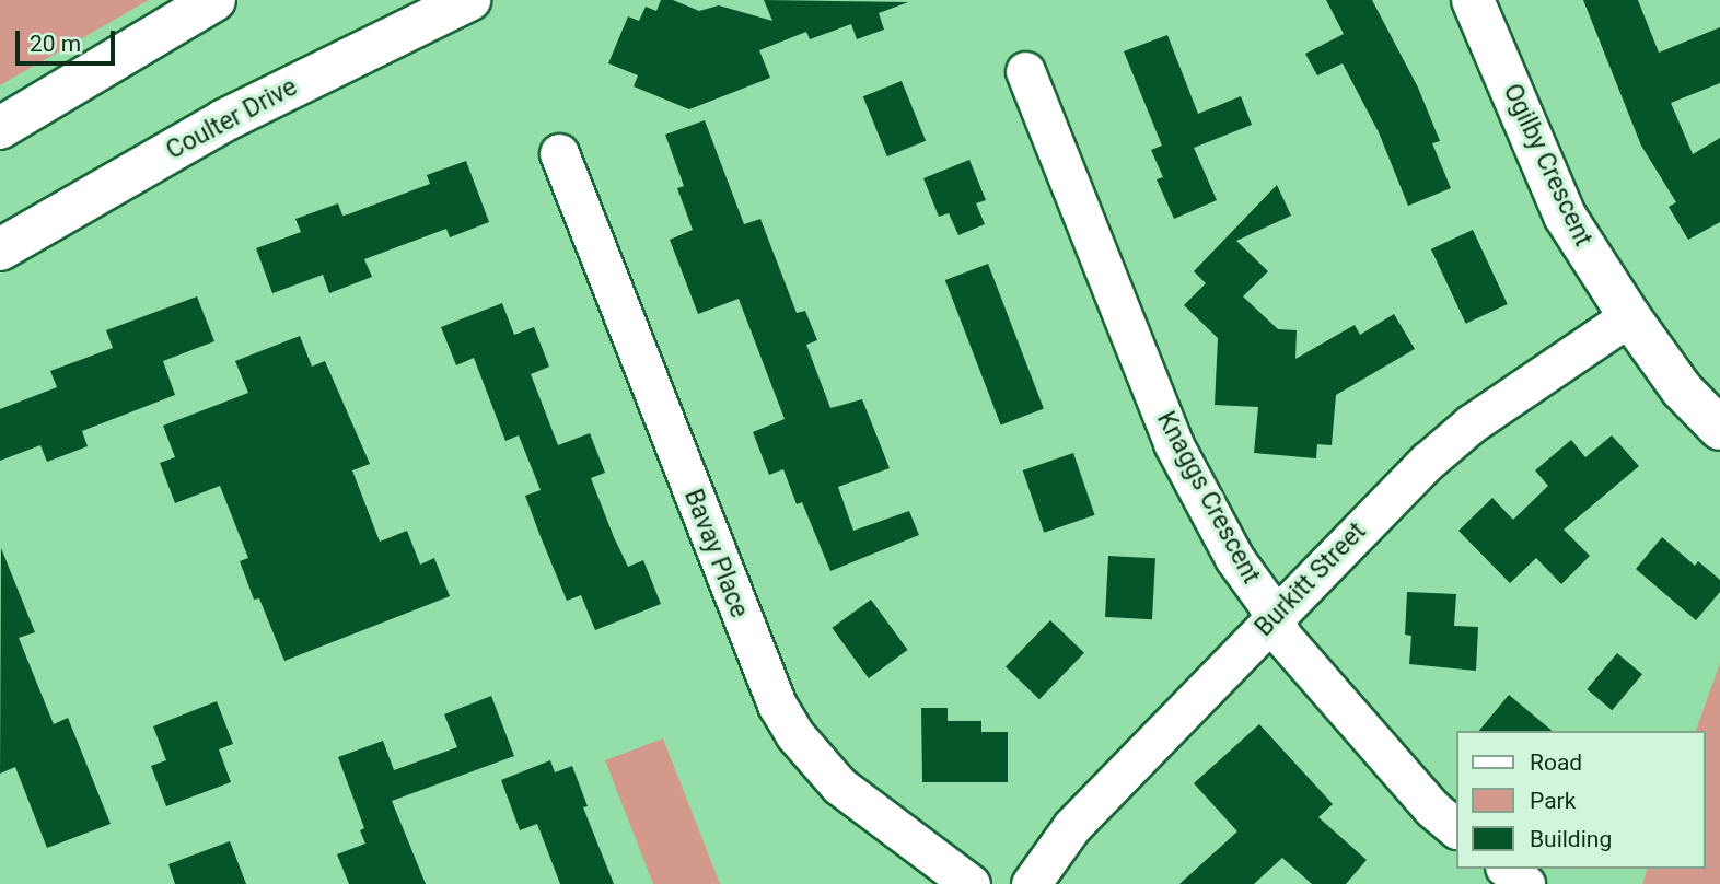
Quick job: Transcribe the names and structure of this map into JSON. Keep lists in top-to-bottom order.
{
  "streets": {
    "main road": ["Coulter Drive", "Ogilby Crescent"],
    "street": ["Knaggs Crescent", "Bavay Place", "Burkitt Street"]
  },
  "crossings": [
    ["Ogilby Crescent", "Burkitt Street"],
    ["Knaggs Crescent", "Burkitt Street"]
  ],
  "legend": ["Road", "Park", "Building"],
  "scale_bar": "20 m"
}
